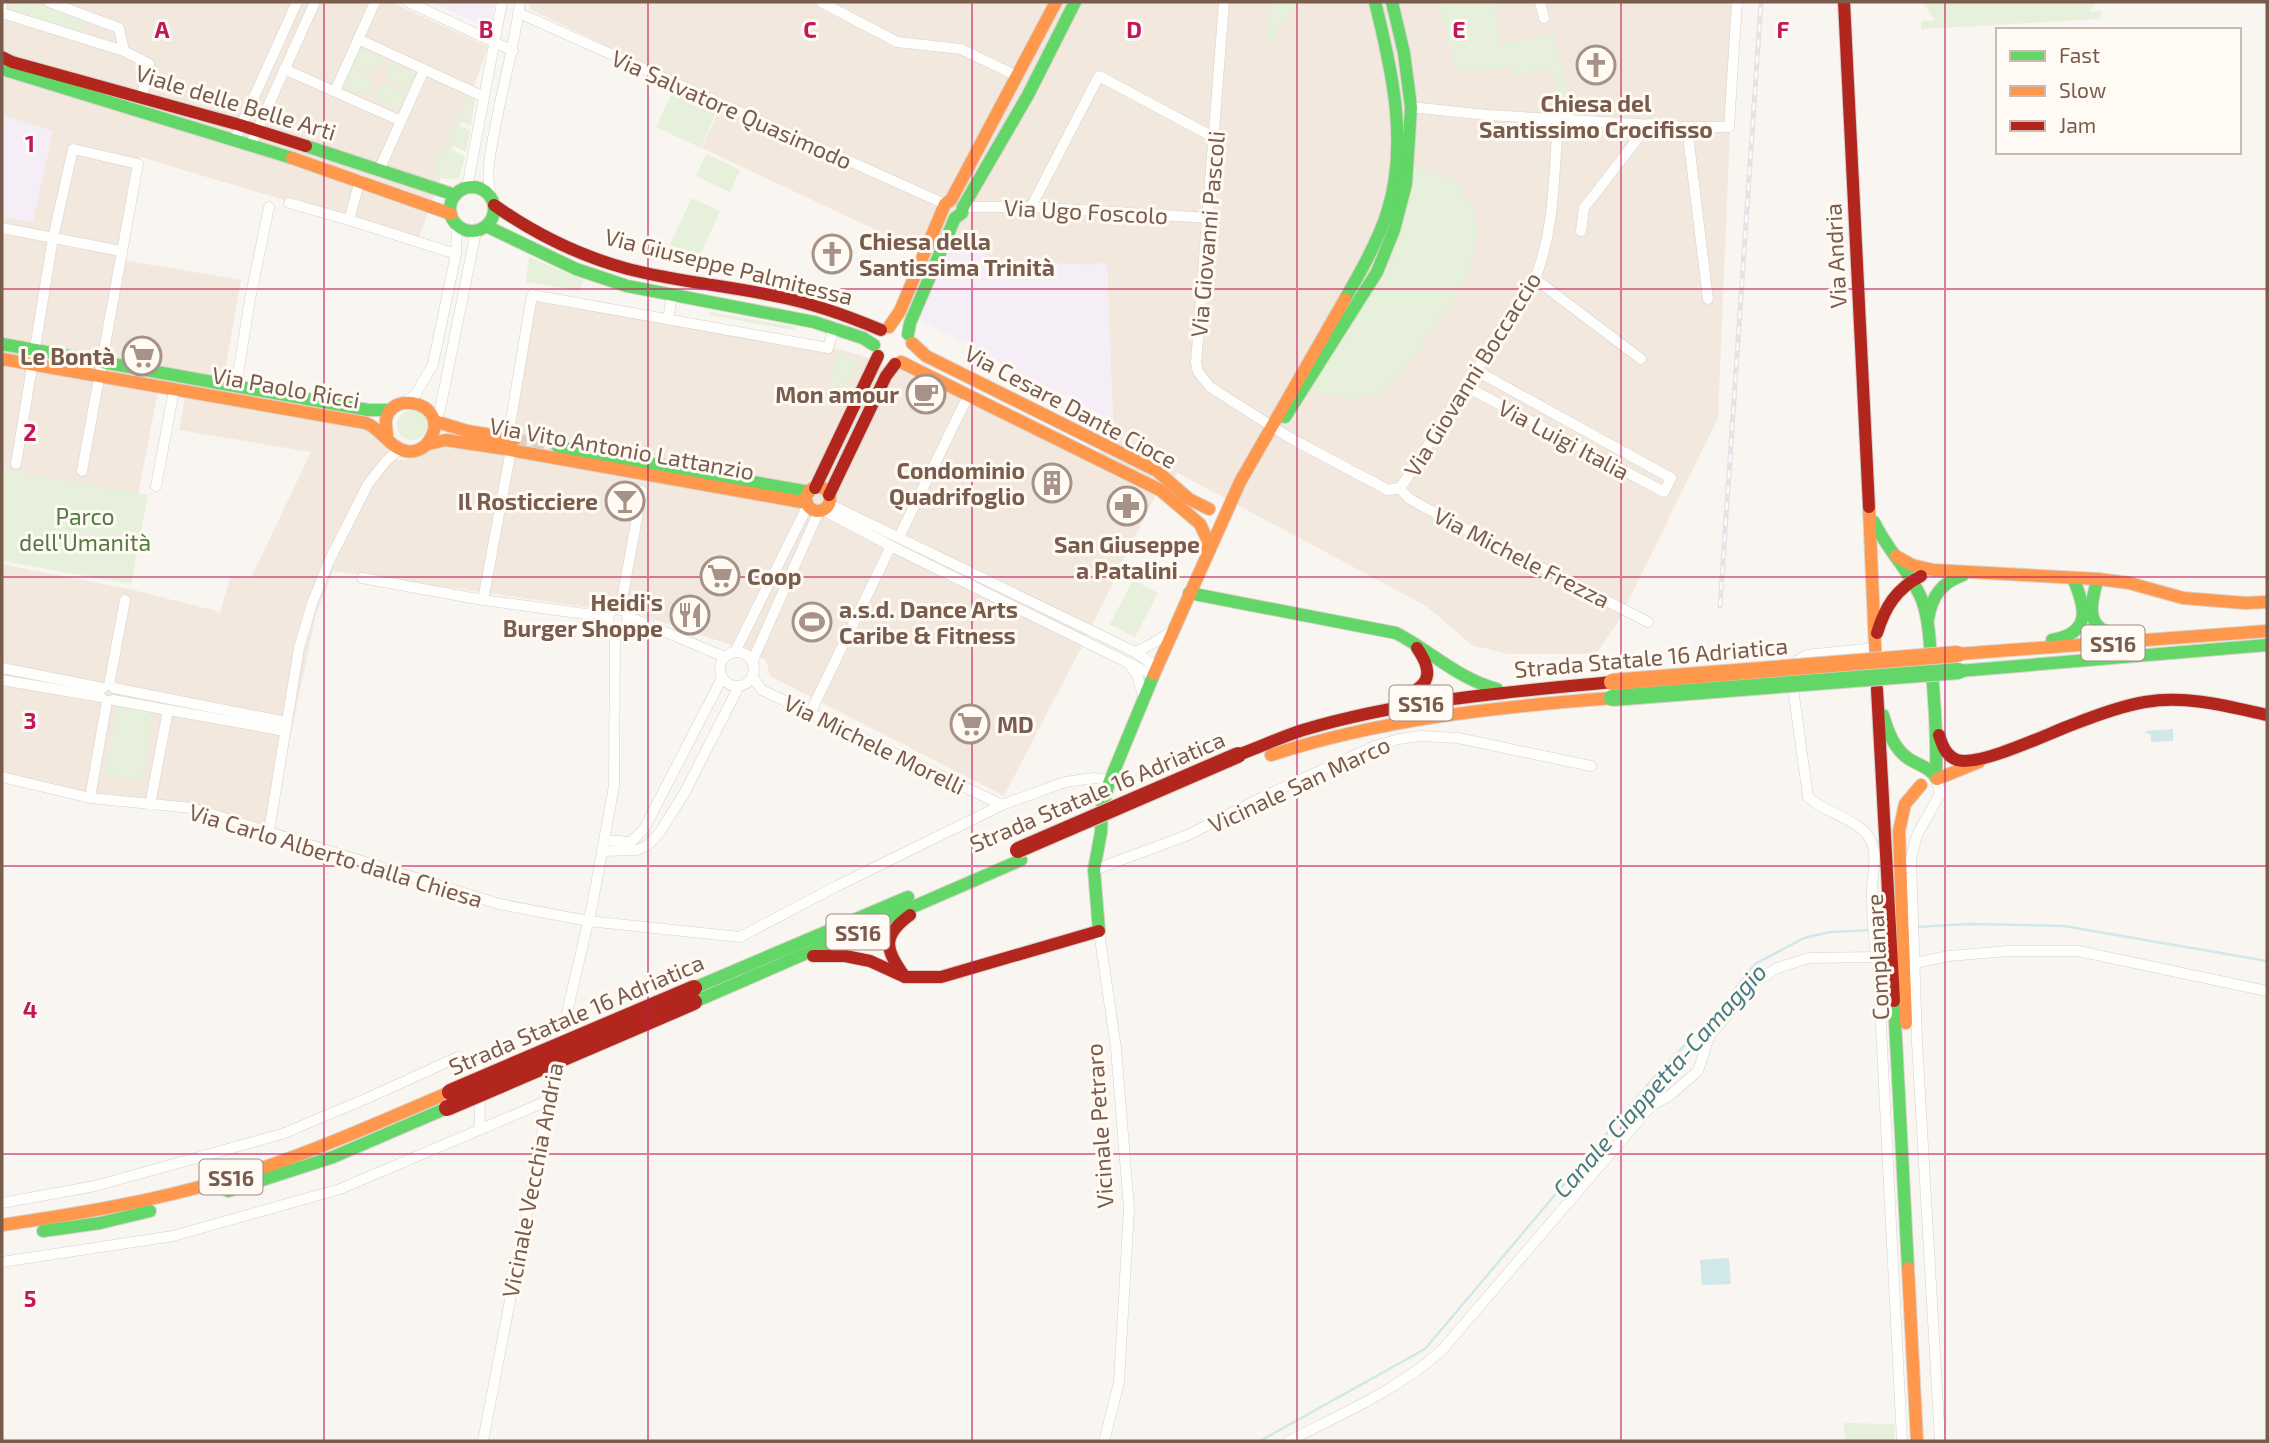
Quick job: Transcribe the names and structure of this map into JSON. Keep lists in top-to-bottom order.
{
  "streets": {
    "main road": [
      "Viale delle Belle Arti",
      "Via Andria",
      "Via Giuseppe Palmitessa",
      "Via Paolo Ricci",
      "Via Cesare Dante Cioce",
      "Via Vito Antonio Lattanzio",
      "SS16",
      "Strada Statale 16 Adriatica",
      "Vicinale Petraro"
    ],
    "street": [
      "Via Salvatore Quasimodo",
      "Via Ugo Foscolo",
      "Via Giovanni Pascoli",
      "Via Giovanni Boccaccio",
      "Via Luigi Italia",
      "Via Michele Frezza",
      "Via Michele Morelli",
      "Vicinale San Marco",
      "Via Carlo Alberto dalla Chiesa",
      "Complanare",
      "Vicinale Vecchia Andria"
    ]
  },
  "crossings": [
    ["Viale delle Belle Arti", "Via Giuseppe Palmitessa"],
    ["Via Salvatore Quasimodo", "Via Ugo Foscolo"],
    ["Via Ugo Foscolo", "Via Giovanni Pascoli"],
    ["Via Giovanni Pascoli", "Via Giovanni Boccaccio"],
    ["Via Andria", "Complanare"],
    ["Via Giuseppe Palmitessa", "Via Cesare Dante Cioce"],
    ["Via Giovanni Boccaccio", "Via Luigi Italia"],
    ["Via Giovanni Boccaccio", "Via Michele Frezza"],
    ["Via Paolo Ricci", "Via Vito Antonio Lattanzio"],
    ["Via Cesare Dante Cioce", "Vicinale Petraro"],
    ["SS16", "Strada Statale 16 Adriatica"],
    ["Via Michele Morelli", "Via Carlo Alberto dalla Chiesa"],
    ["Vicinale San Marco", "Vicinale Petraro"],
    ["Via Carlo Alberto dalla Chiesa", "Vicinale Petraro"],
    ["Via Carlo Alberto dalla Chiesa", "Vicinale Vecchia Andria"]
  ],
  "water": ["Canale Ciappetta-Camaggio"],
  "parks": ["Parco dell'Umanità"],
  "places": {
    "church": ["Chiesa del Santissimo Crocifisso", "Chiesa della Santissima Trinità"],
    "supermarket": ["Le Bontà", "Coop", "MD"],
    "cafe": ["Mon amour"],
    "building": ["Condominio Quadrifoglio"],
    "bar": ["Il Rosticciere"],
    "pharmacy": ["San Giuseppe a Patalini"],
    "restaurant": ["Heidi's Burger Shoppe"],
    "sports": ["a.s.d. Dance Arts Caribe & Fitness"]
  },
  "legend": ["Fast", "Slow", "Jam"],
  "grid": {
    "columns": [
      "A",
      "B",
      "C",
      "D",
      "E",
      "F"
    ],
    "rows": [
      "1",
      "2",
      "3",
      "4",
      "5"
    ]
  }
}
